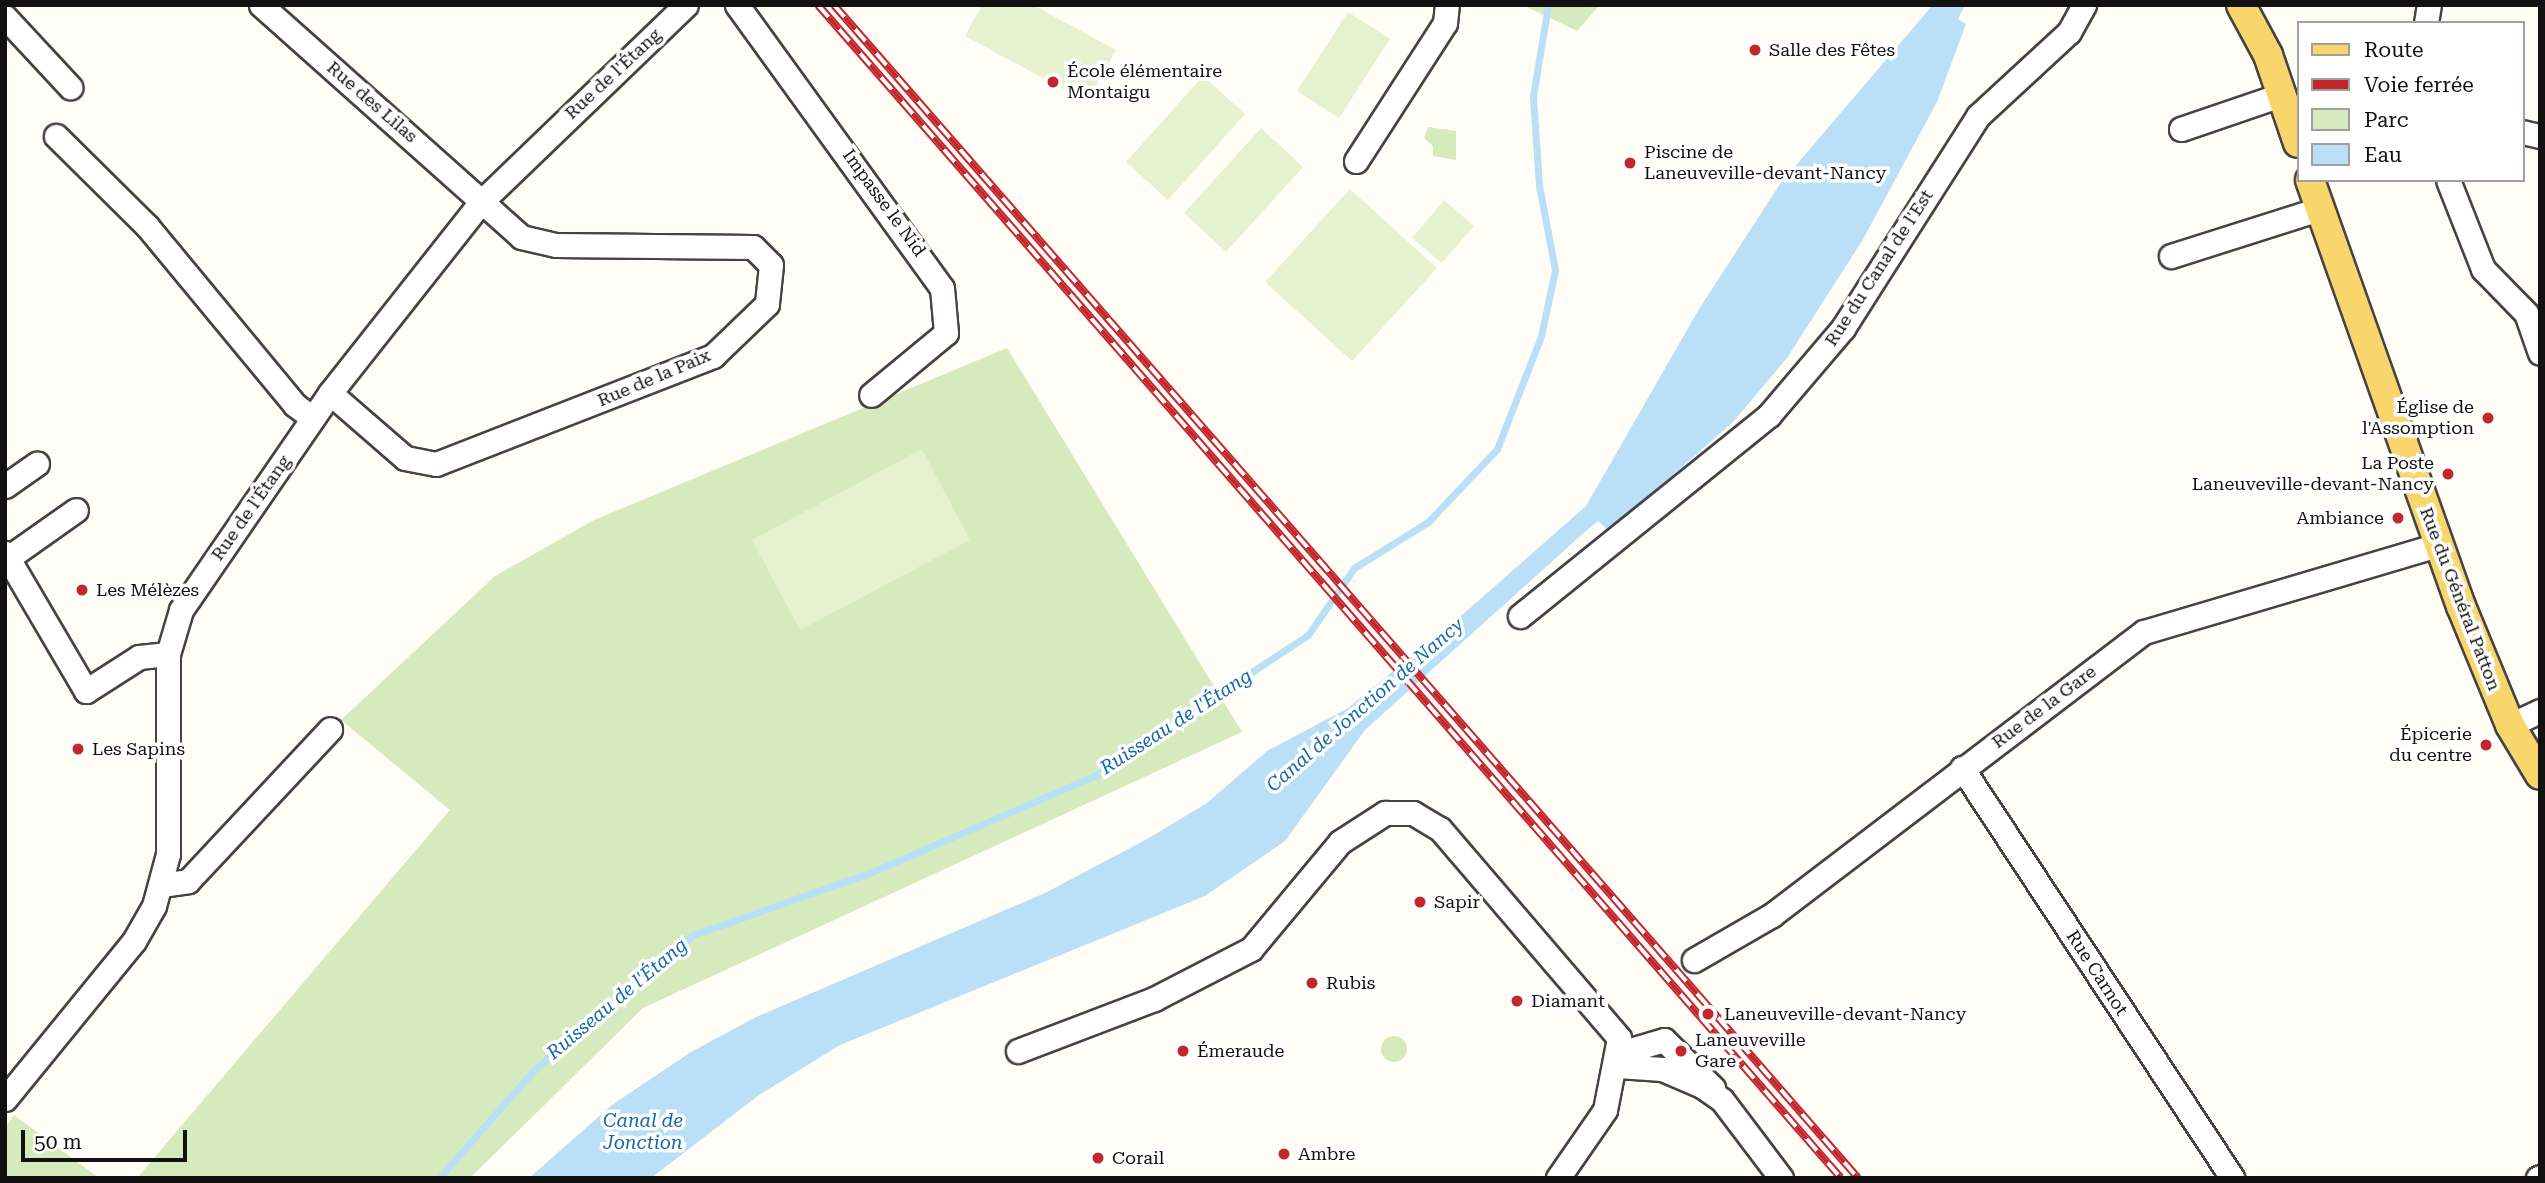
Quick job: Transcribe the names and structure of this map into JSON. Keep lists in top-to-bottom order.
{
  "streets": {
    "main road": ["Rue du Général Patton"],
    "street": [
      "Rue de l'Étang",
      "Rue des Lilas",
      "Impasse le Nid",
      "Rue du Canal de l'Est",
      "Rue de la Paix",
      "Rue de la Gare",
      "Rue Carnot"
    ]
  },
  "crossings": [
    ["Rue de l'Étang", "Rue des Lilas"],
    ["Rue de l'Étang", "Rue de la Paix"],
    ["Rue des Lilas", "Rue de la Paix"],
    ["Rue du Général Patton", "Rue de la Gare"],
    ["Rue de la Gare", "Rue Carnot"]
  ],
  "water": ["Canal de Jonction de Nancy", "Ruisseau de l'Étang", "Canal de Jonction"],
  "places": [
    "Salle des Fêtes",
    "École élémentaire Montaigu",
    "Piscine de Laneuveville-devant-Nancy",
    "Église de l'Assomption",
    "La Poste Laneuveville-devant-Nancy",
    "Ambiance",
    "Les Mélèzes",
    "Épicerie du centre",
    "Les Sapins",
    "Sapir",
    "Rubis",
    "Diamant",
    "Laneuveville-devant-Nancy",
    "Émeraude",
    "Laneuveville Gare",
    "Ambre",
    "Corail"
  ],
  "legend": [
    "Route",
    "Voie ferrée",
    "Parc",
    "Eau"
  ],
  "scale_bar": "50 m"
}
